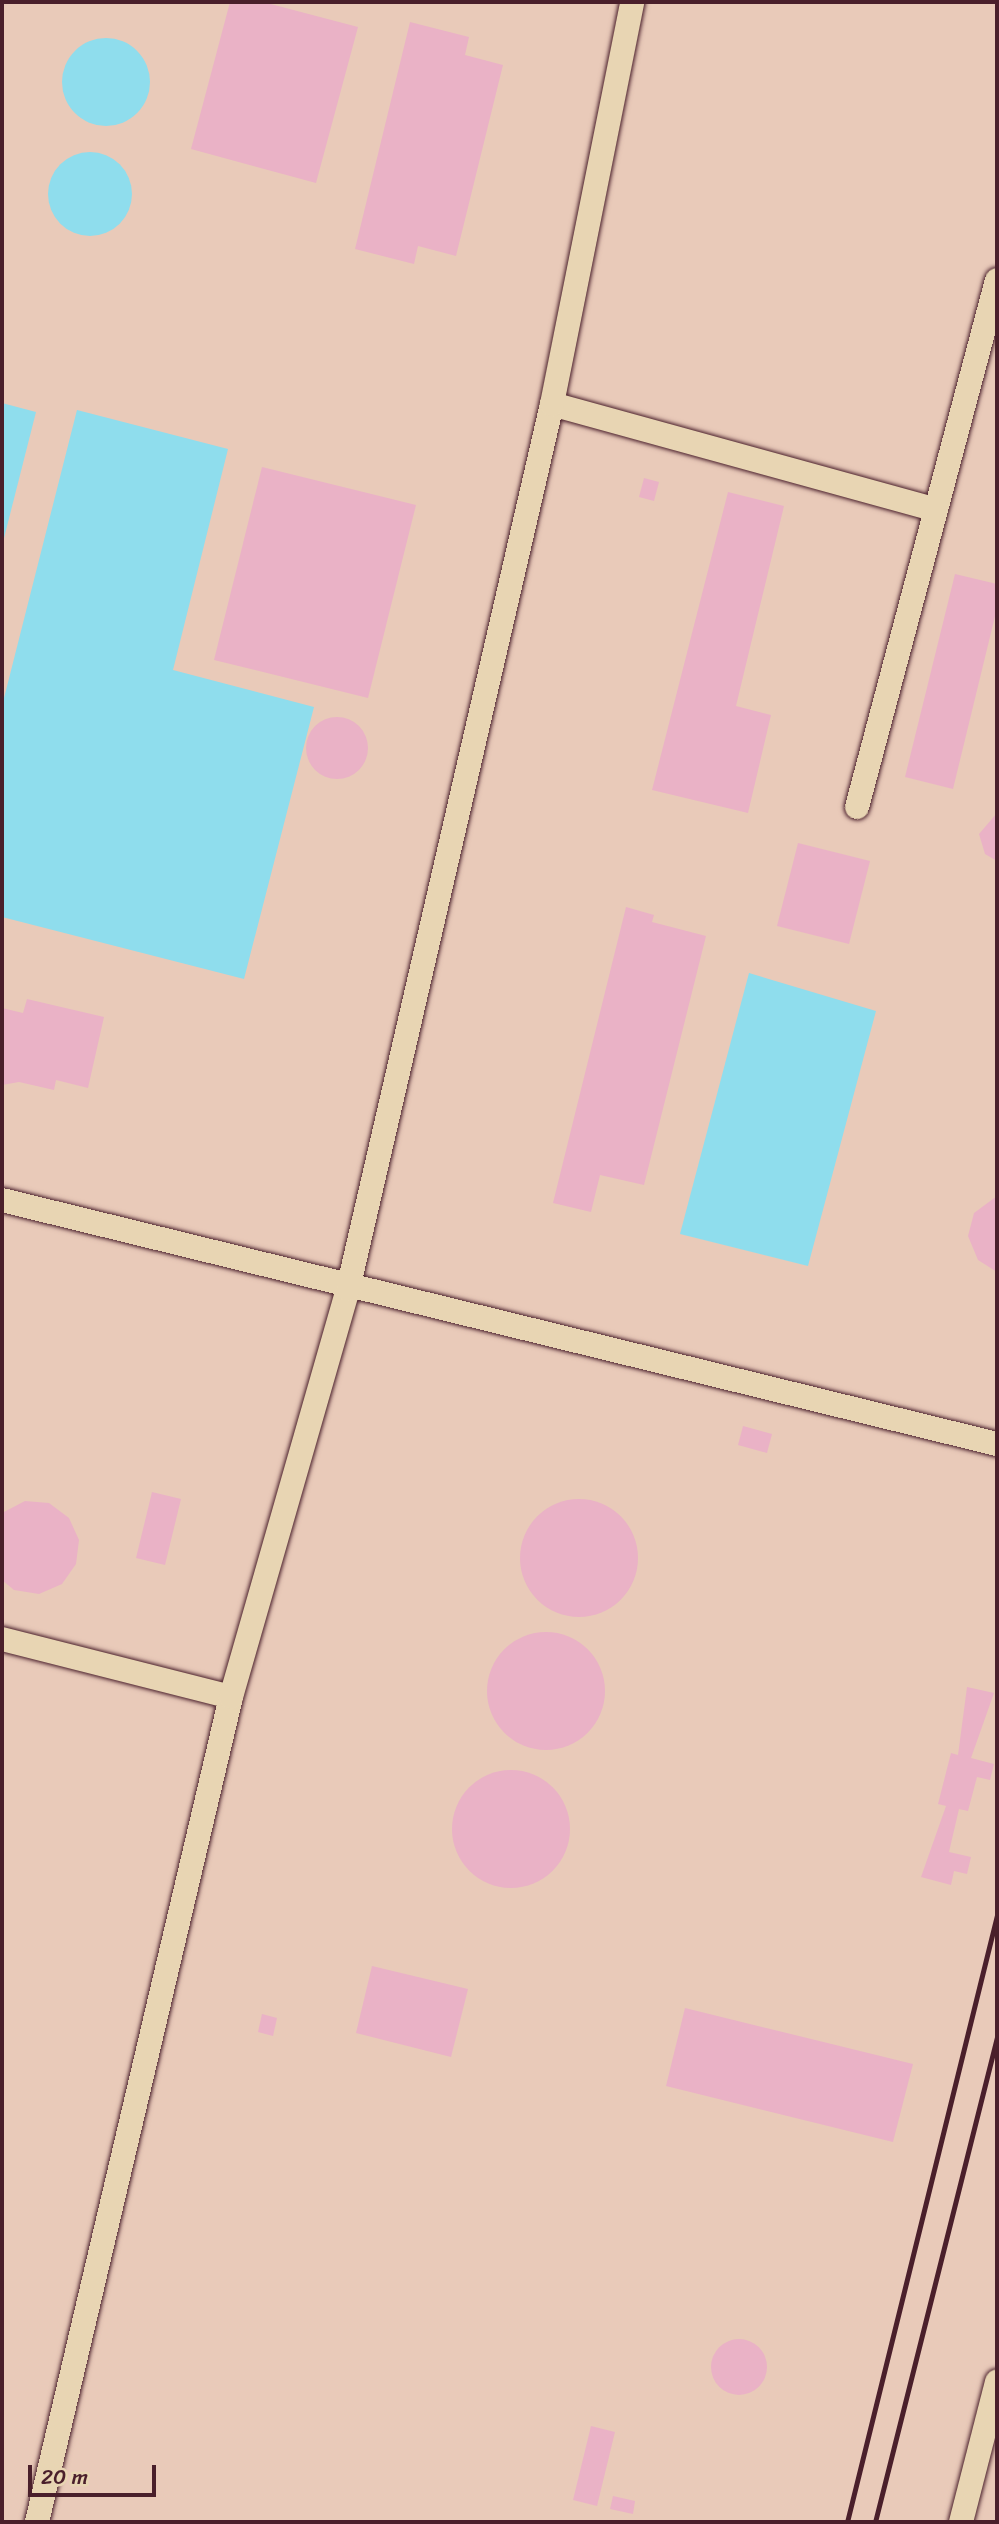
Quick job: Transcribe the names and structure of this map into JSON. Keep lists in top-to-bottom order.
{
  "scale_bar": "20 m"
}
